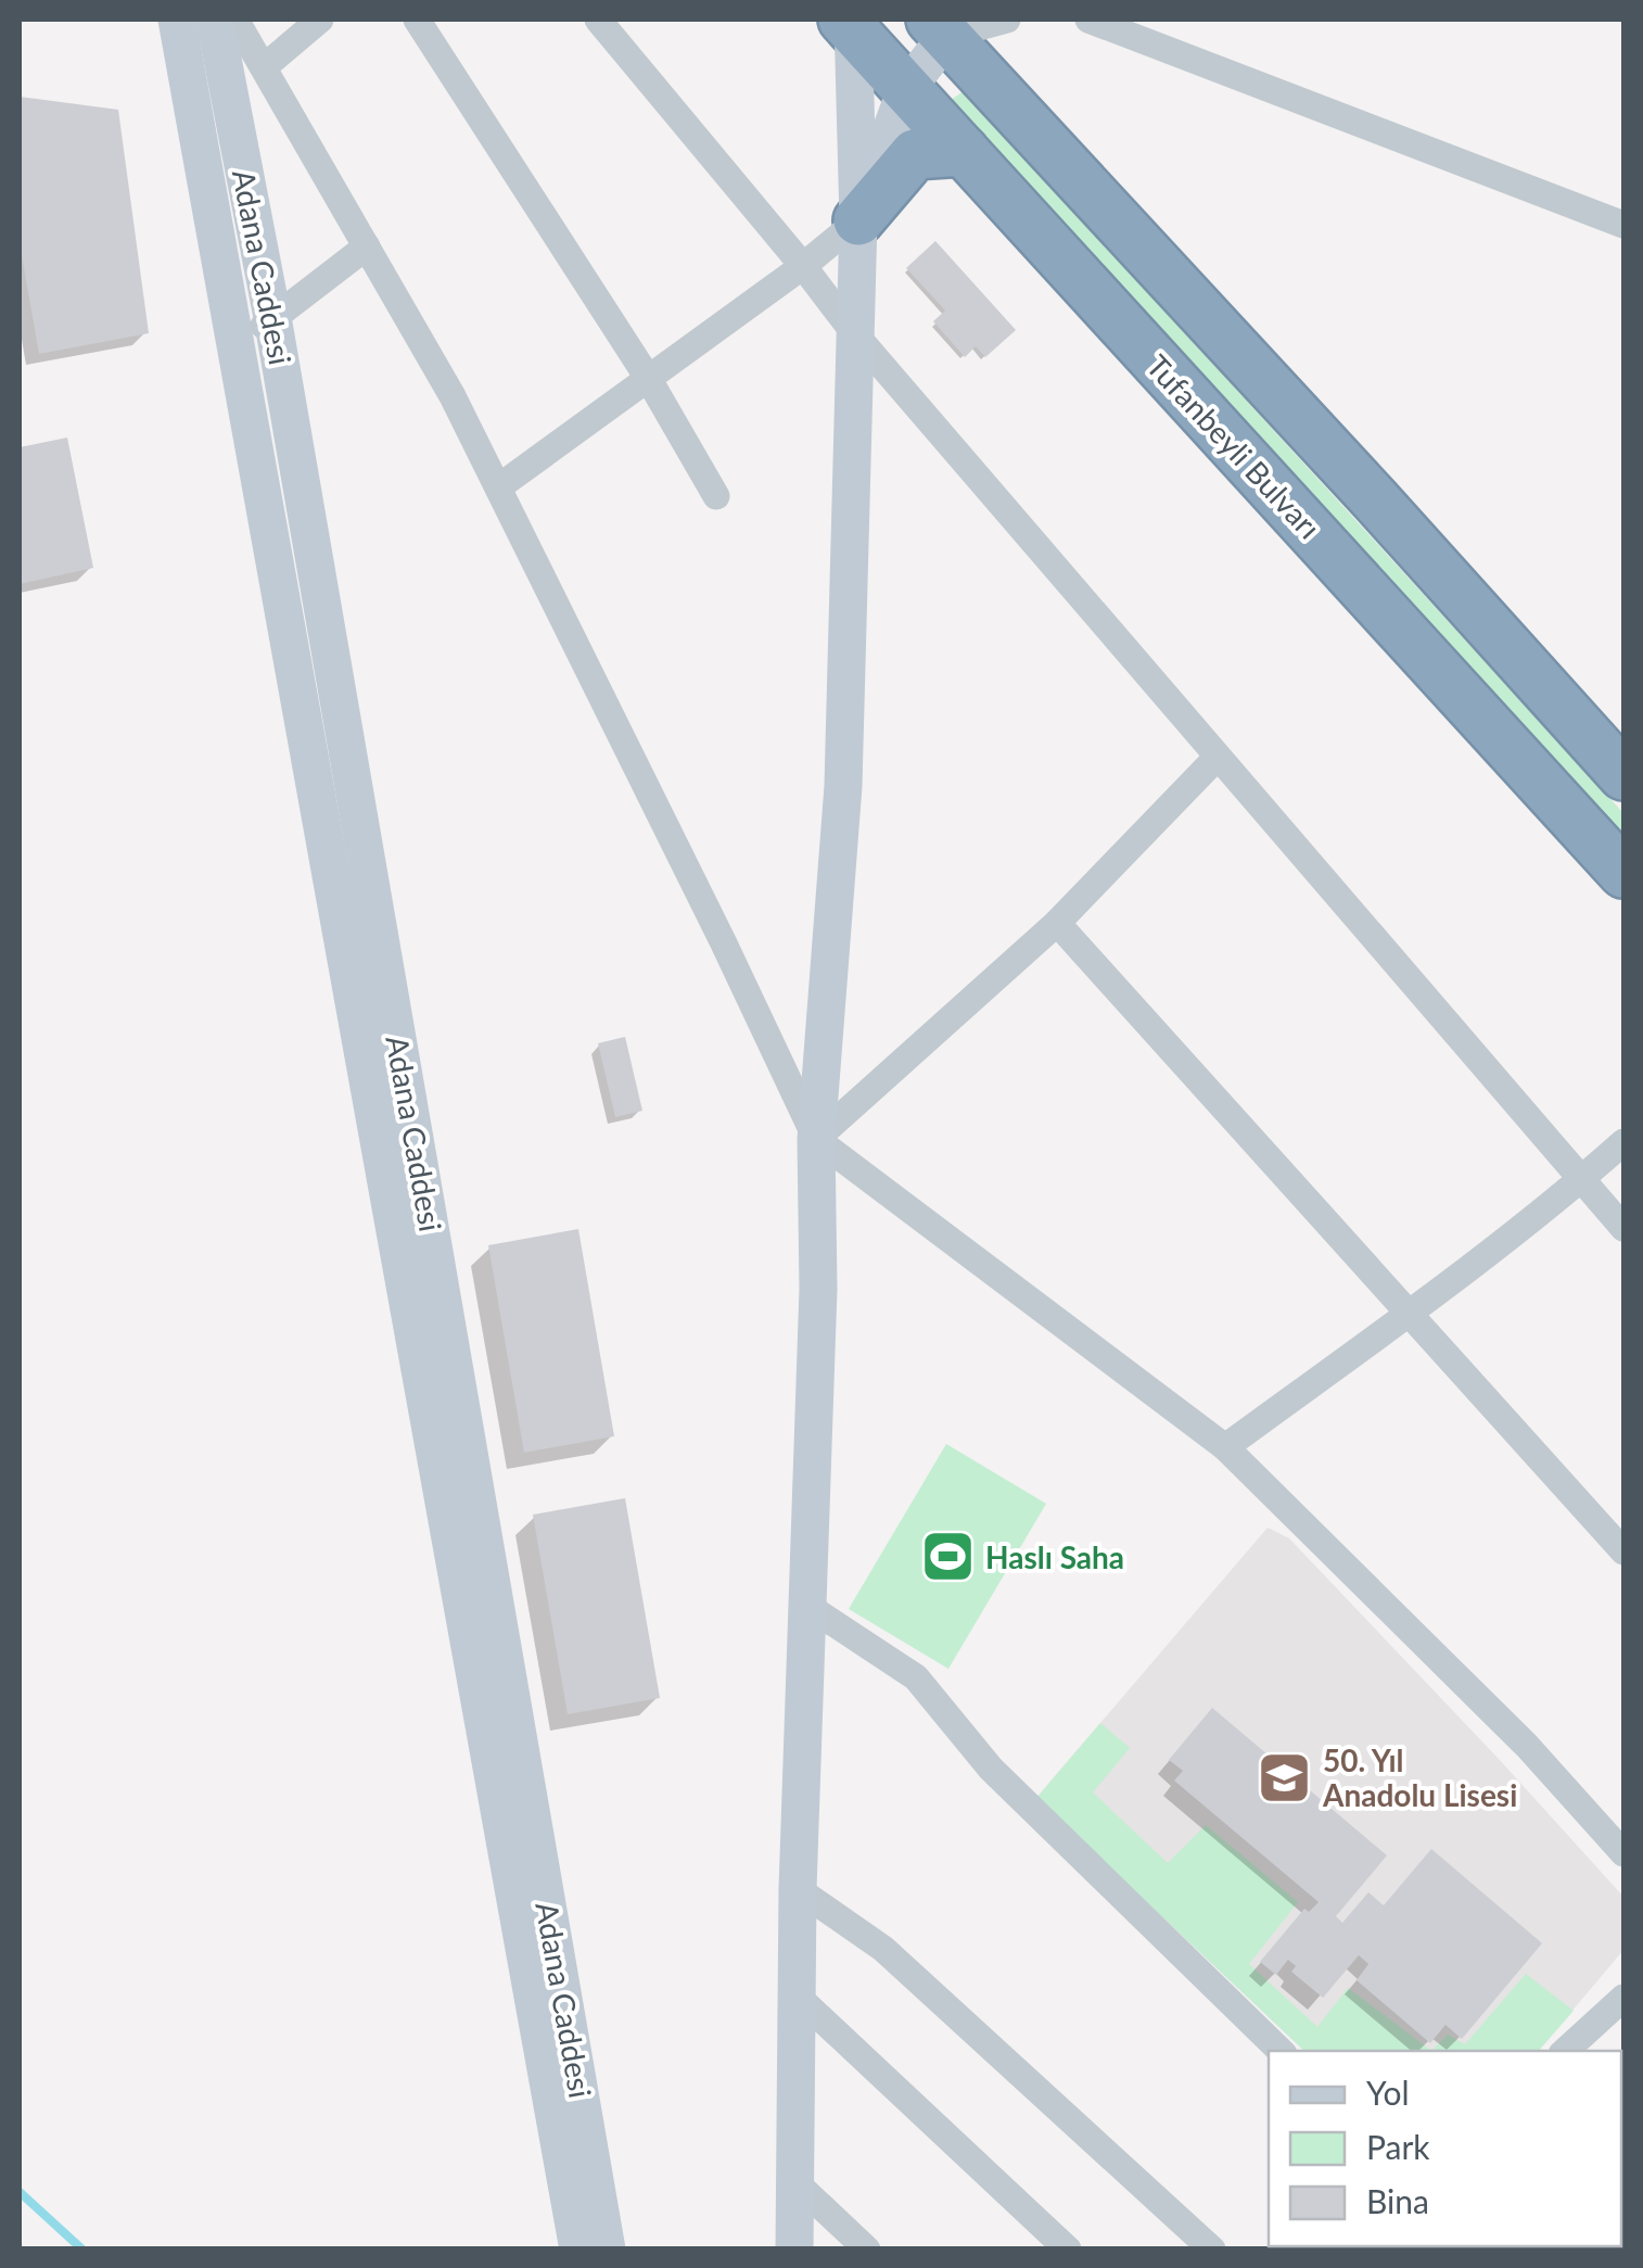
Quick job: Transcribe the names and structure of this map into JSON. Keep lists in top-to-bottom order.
{
  "streets": {
    "highway": ["Tufanbeyli Bulvarı"],
    "main road": ["Adana Caddesi"]
  },
  "places": {
    "sports": ["Haslı Saha"],
    "school or university": ["50. Yıl Anadolu Lisesi"]
  },
  "legend": ["Yol", "Park", "Bina"]
}
